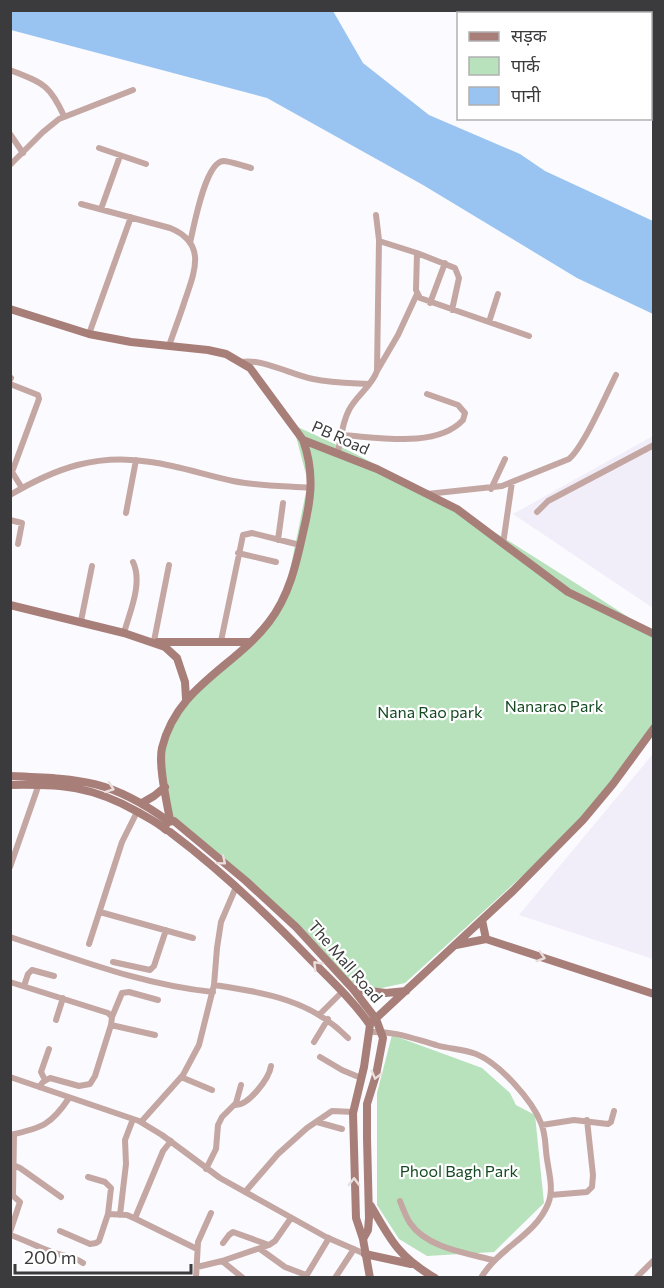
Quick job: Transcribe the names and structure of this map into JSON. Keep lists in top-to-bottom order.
{
  "streets": {
    "street": ["PB Road", "The Mall Road"]
  },
  "parks": ["Nanarao Park", "Nana Rao park", "Phool Bagh Park"],
  "legend": ["सड़क", "पार्क", "पानी"],
  "scale_bar": "200 m"
}
